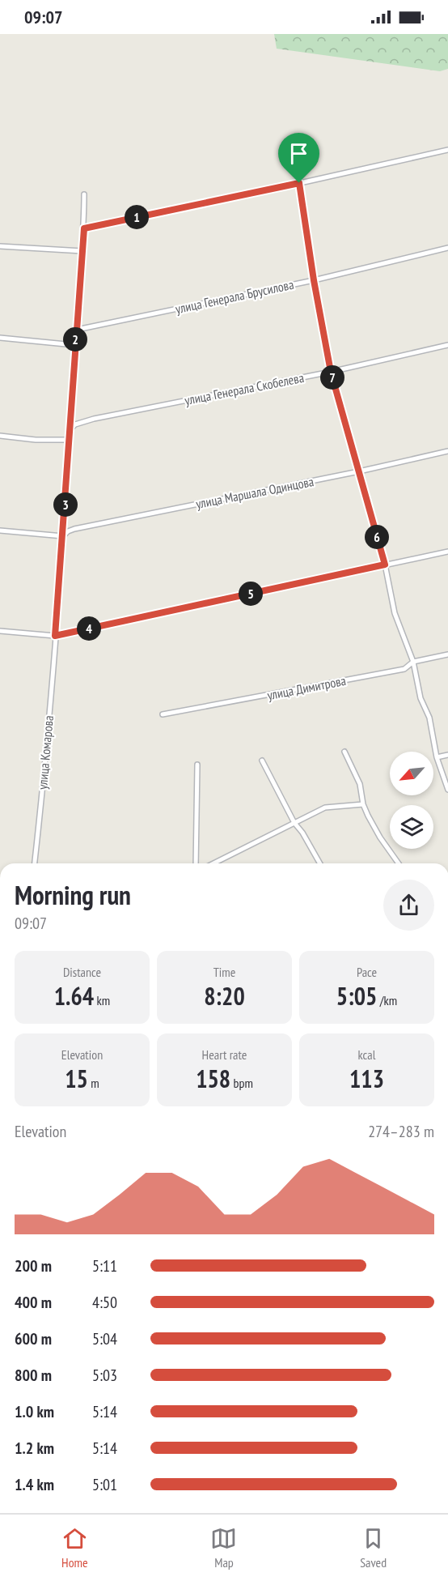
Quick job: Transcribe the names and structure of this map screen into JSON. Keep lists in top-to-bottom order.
{
  "streets": {
    "street": [
      "улица Генерала Брусилова",
      "улица Генерала Скобелева",
      "улица Маршала Одинцова",
      "улица Димитрова",
      "улица Комарова"
    ]
  },
  "crossings": [
    ["улица Генерала Брусилова", "улица Комарова"],
    ["улица Генерала Скобелева", "улица Комарова"],
    ["улица Маршала Одинцова", "улица Комарова"]
  ],
  "north": "bottom left",
  "page": {
    "status": "09:07",
    "pins": [
      "1",
      "2",
      "7",
      "3",
      "6",
      "5",
      "4"
    ],
    "heading": ["Morning run", "09:07"],
    "stats": [
      ["Distance", "1.64 km"],
      ["Time", "8:20"],
      ["Pace", "5:05 /km"],
      ["Elevation", "15 m"],
      ["Heart rate", "158 bpm"],
      ["kcal", "113"]
    ],
    "chart": ["Elevation", "274–283 m"],
    "list": [
      {
        "name": "200 m",
        "note": "5:11"
      },
      {
        "name": "400 m",
        "note": "4:50"
      },
      {
        "name": "600 m",
        "note": "5:04"
      },
      {
        "name": "800 m",
        "note": "5:03"
      },
      {
        "name": "1.0 km",
        "note": "5:14"
      },
      {
        "name": "1.2 km",
        "note": "5:14"
      },
      {
        "name": "1.4 km",
        "note": "5:01"
      }
    ],
    "tabs": ["Home", "Map", "Saved"]
  }
}
